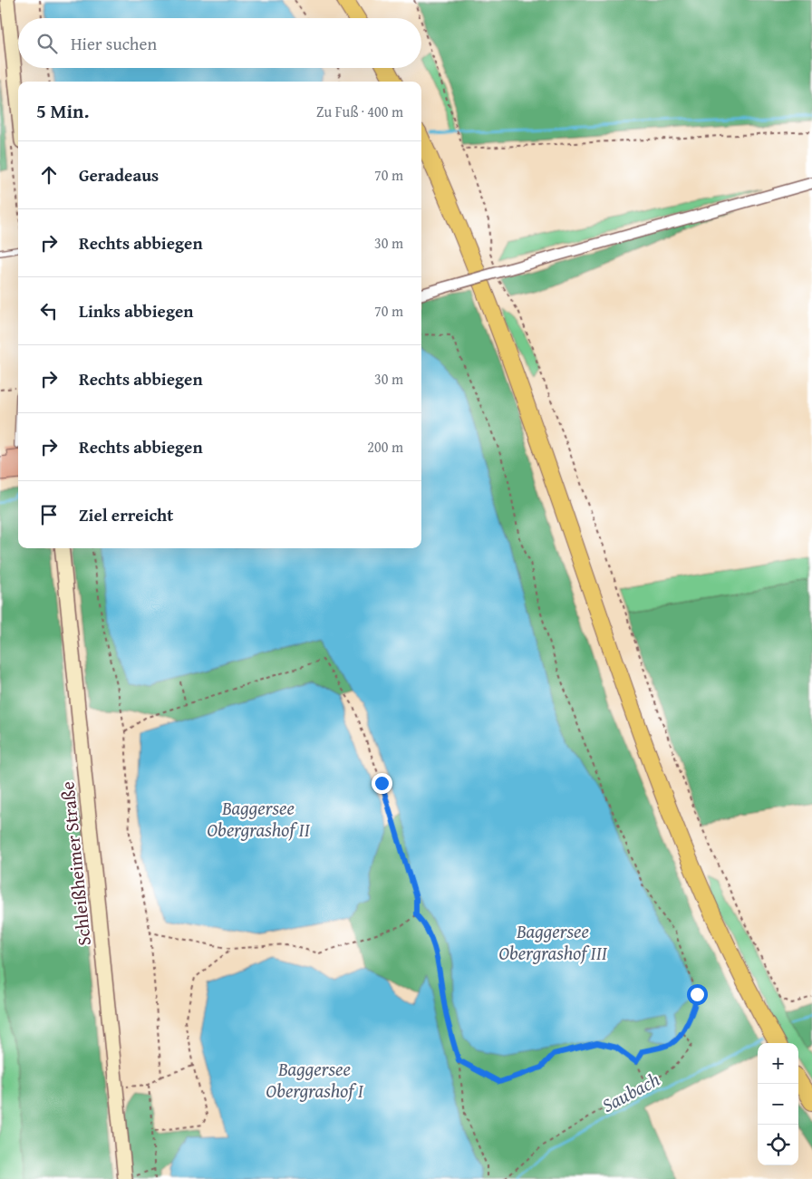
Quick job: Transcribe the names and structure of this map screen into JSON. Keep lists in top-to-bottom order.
{
  "streets": {
    "main road": ["Schleißheimer Straße"]
  },
  "water": [
    "Baggersee Obergrashof II",
    "Baggersee Obergrashof III",
    "Baggersee Obergrashof I",
    "Saubach"
  ],
  "page": {
    "search": "Hier suchen",
    "heading": ["5 Min.", "Zu Fuß · 400 m"],
    "list": [
      ["Geradeaus", "70 m"],
      ["Rechts abbiegen", "30 m"],
      ["Links abbiegen", "70 m"],
      ["Rechts abbiegen", "30 m"],
      ["Rechts abbiegen", "200 m"],
      "Ziel erreicht"
    ],
    "map_buttons": ["+", "−"]
  }
}
